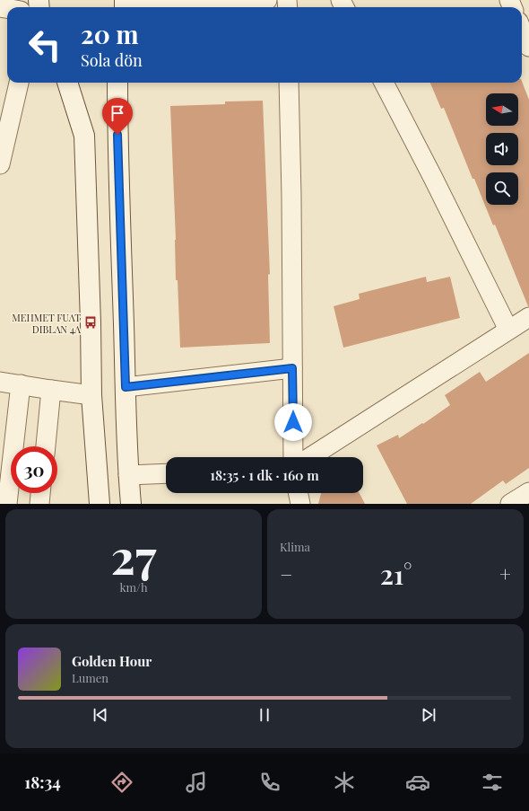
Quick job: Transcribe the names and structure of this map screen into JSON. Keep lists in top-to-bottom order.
{
  "places": {
    "bus stop": ["MEHMET FUAT DIBLAN 4A"]
  },
  "north": "left",
  "page": {
    "turn": ["20 m", "Sola dön"],
    "limit": "30",
    "trip": "18:35 · 1 dk · 160 m",
    "tile": [
      ["27", "km/h"],
      "Klima"
    ],
    "heat": ["−", "21°", "+"],
    "song": ["Golden Hour", "Lumen"],
    "tabs": "18:34"
  }
}
